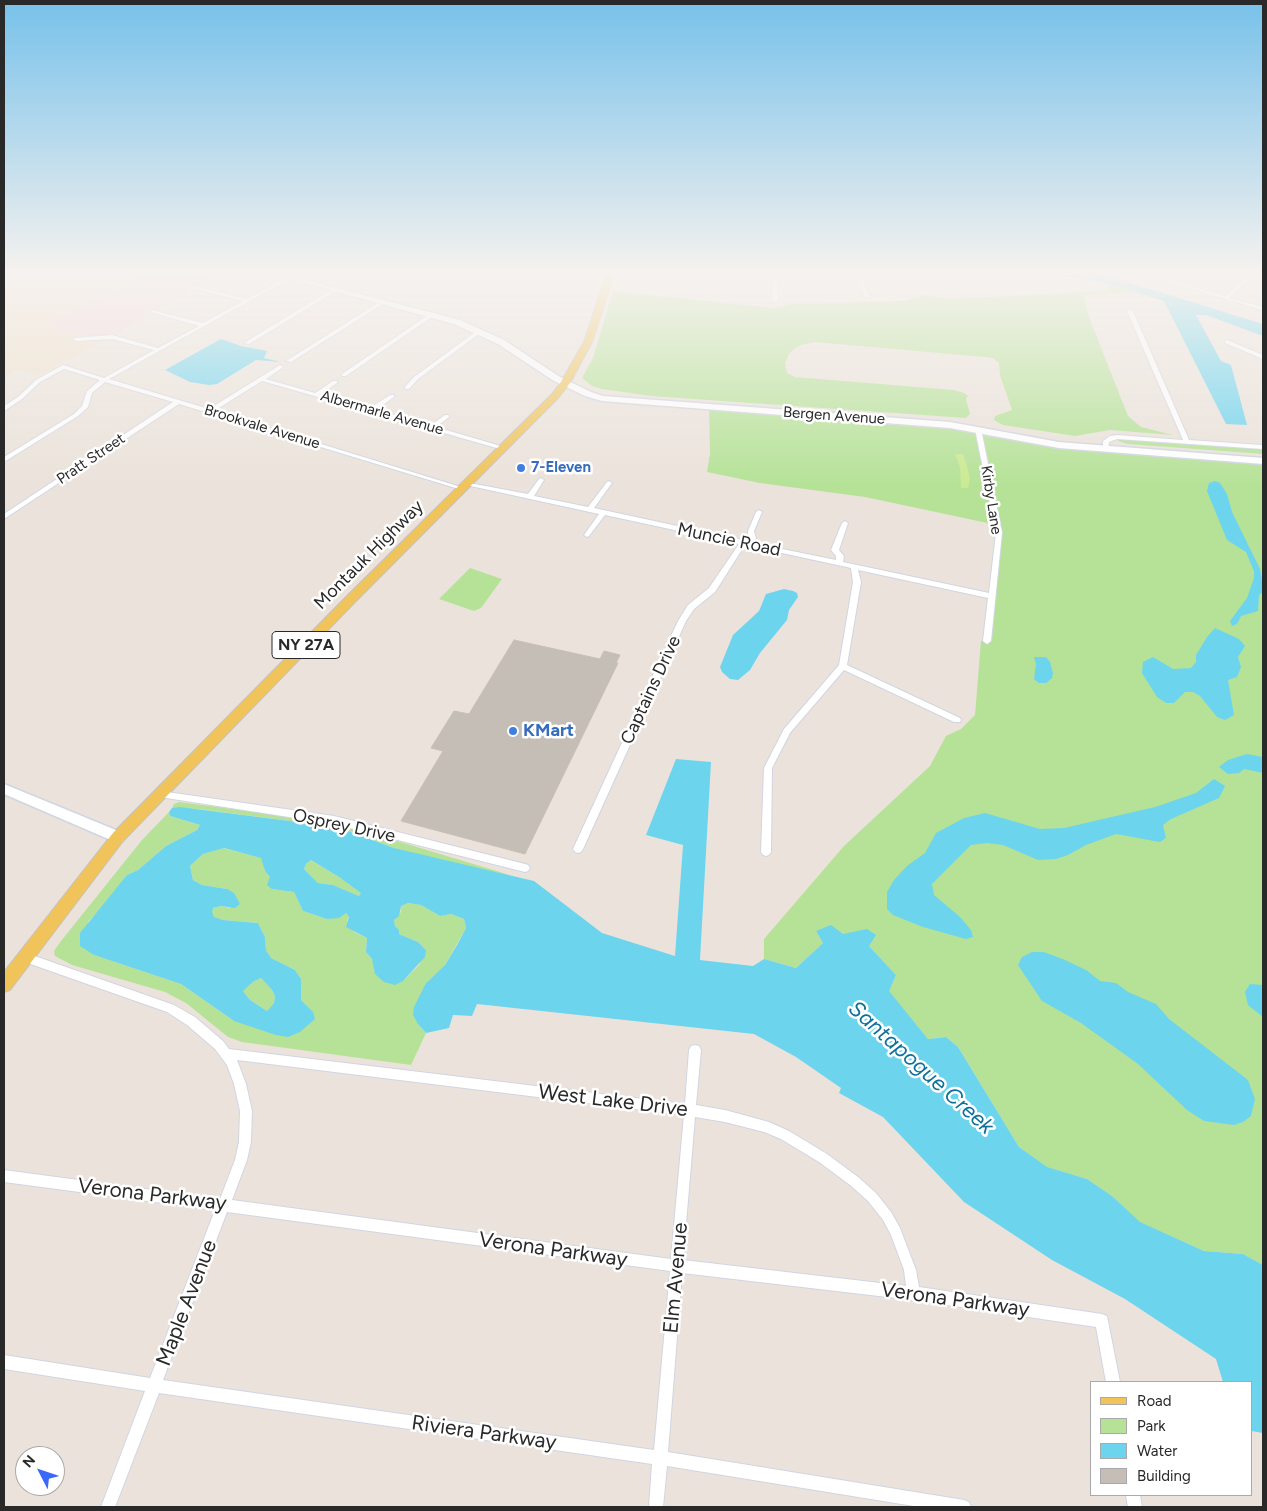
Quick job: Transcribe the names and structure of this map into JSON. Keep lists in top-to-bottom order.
{
  "streets": {
    "main road": ["Bergen Avenue", "Montauk Highway", "NY 27A"],
    "street": [
      "Albermarle Avenue",
      "Brookvale Avenue",
      "Pratt Street",
      "Kirby Lane",
      "Muncie Road",
      "Captains Drive",
      "Osprey Drive",
      "West Lake Drive",
      "Verona Parkway",
      "Elm Avenue",
      "Maple Avenue",
      "Riviera Parkway"
    ]
  },
  "crossings": [
    ["Albermarle Avenue", "Montauk Highway"],
    ["Bergen Avenue", "Kirby Lane"],
    ["Bergen Avenue", "Montauk Highway"],
    ["Brookvale Avenue", "Pratt Street"],
    ["Brookvale Avenue", "Muncie Road"],
    ["Brookvale Avenue", "Montauk Highway"],
    ["Kirby Lane", "Muncie Road"],
    ["Muncie Road", "Montauk Highway"],
    ["Muncie Road", "Captains Drive"],
    ["Montauk Highway", "NY 27A"],
    ["Montauk Highway", "Osprey Drive"],
    ["NY 27A", "Maple Avenue"],
    ["West Lake Drive", "Verona Parkway"],
    ["West Lake Drive", "Elm Avenue"],
    ["West Lake Drive", "Maple Avenue"],
    ["Verona Parkway", "Elm Avenue"],
    ["Verona Parkway", "Maple Avenue"],
    ["Elm Avenue", "Riviera Parkway"],
    ["Maple Avenue", "Riviera Parkway"]
  ],
  "water": ["Santapogue Creek"],
  "places": ["7-Eleven", "KMart"],
  "legend": [
    "Road",
    "Park",
    "Water",
    "Building"
  ],
  "north": "top left"
}
